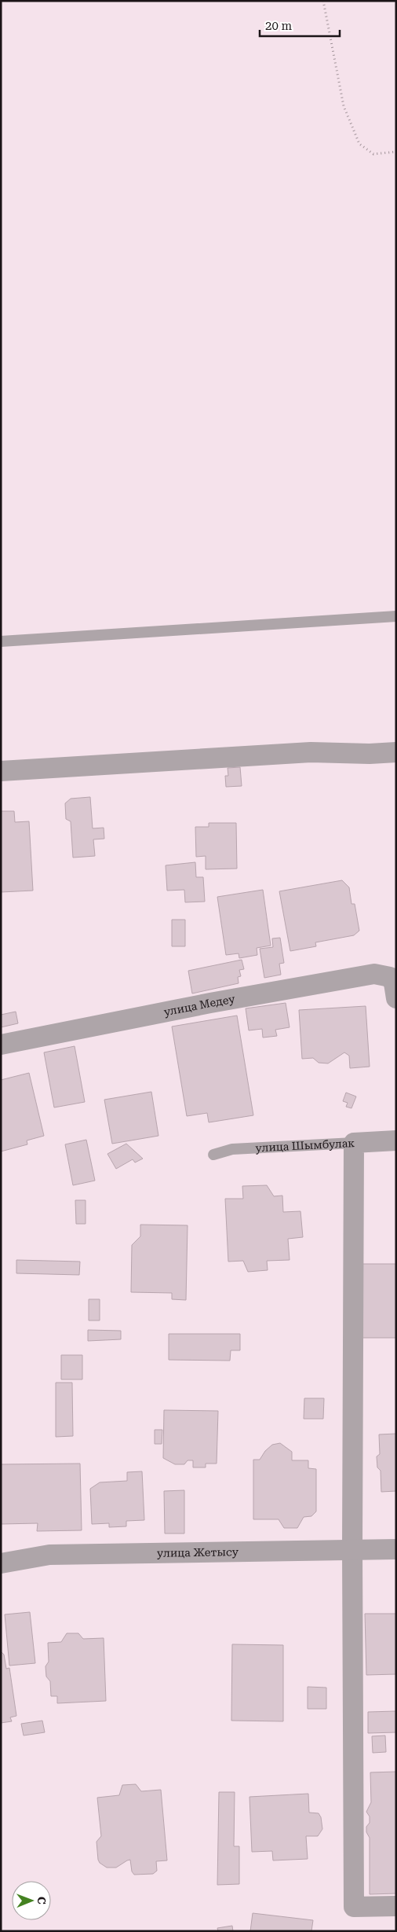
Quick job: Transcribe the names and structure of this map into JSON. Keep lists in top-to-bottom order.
{
  "streets": {
    "street": ["улица Медеу", "улица Шымбулак", "улица Жетысу"]
  },
  "scale_bar": "20 m",
  "north": "right"
}
